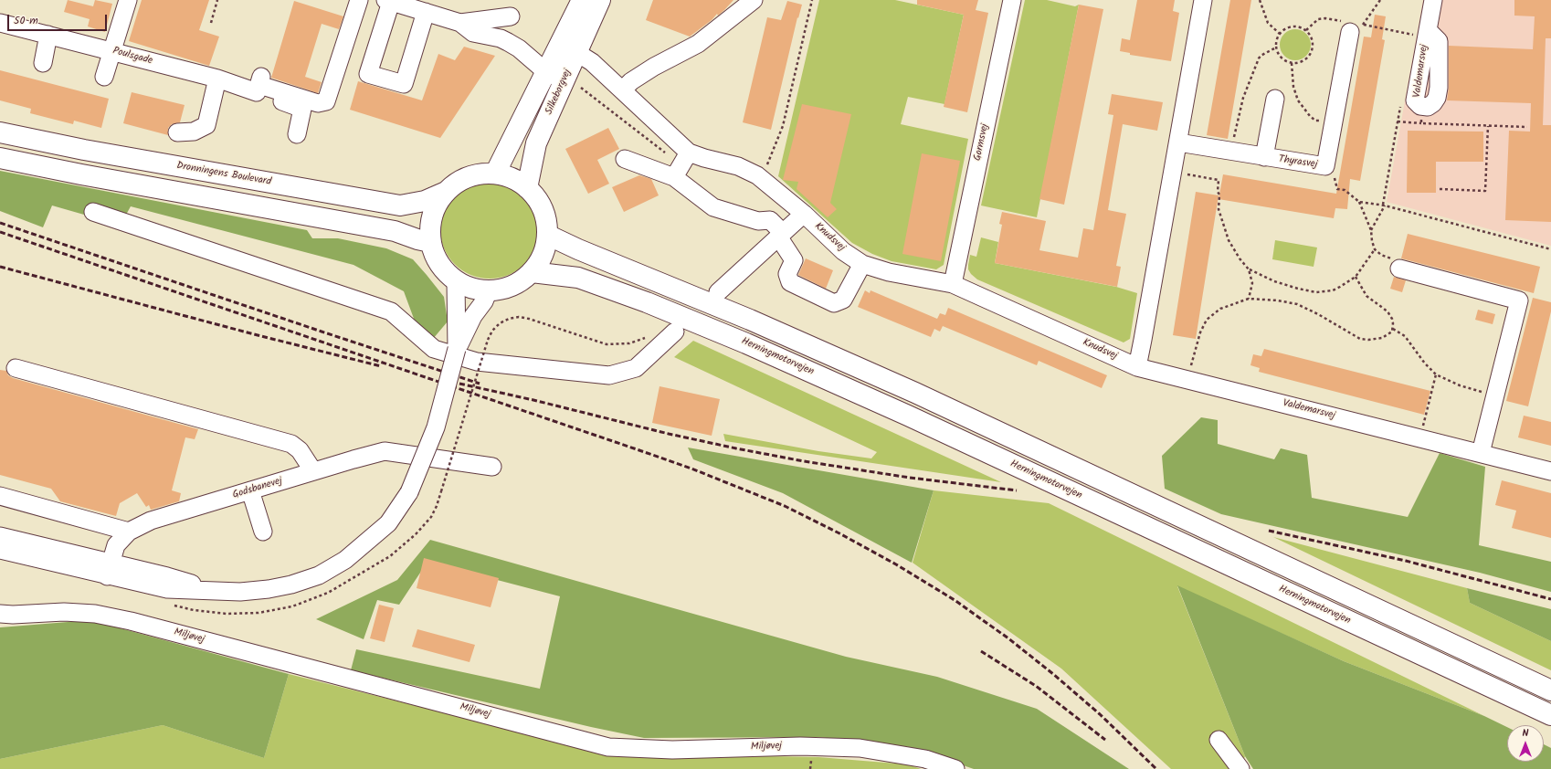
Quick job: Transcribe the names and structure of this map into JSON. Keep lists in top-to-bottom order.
{
  "streets": {
    "main road": ["Silkeborgvej", "Dronningens Boulevard", "Herningmotorvejen"],
    "street": [
      "Poulsgade",
      "Valdemarsvej",
      "Gormsvej",
      "Thyrasvej",
      "Knudsvej",
      "Godsbanevej",
      "Miljøvej"
    ]
  },
  "crossings": [
    ["Valdemarsvej", "Knudsvej"],
    ["Silkeborgvej", "Dronningens Boulevard"],
    ["Silkeborgvej", "Knudsvej"],
    ["Silkeborgvej", "Herningmotorvejen"],
    ["Gormsvej", "Knudsvej"],
    ["Dronningens Boulevard", "Herningmotorvejen"]
  ],
  "scale_bar": "50 m",
  "north": "top"
}
